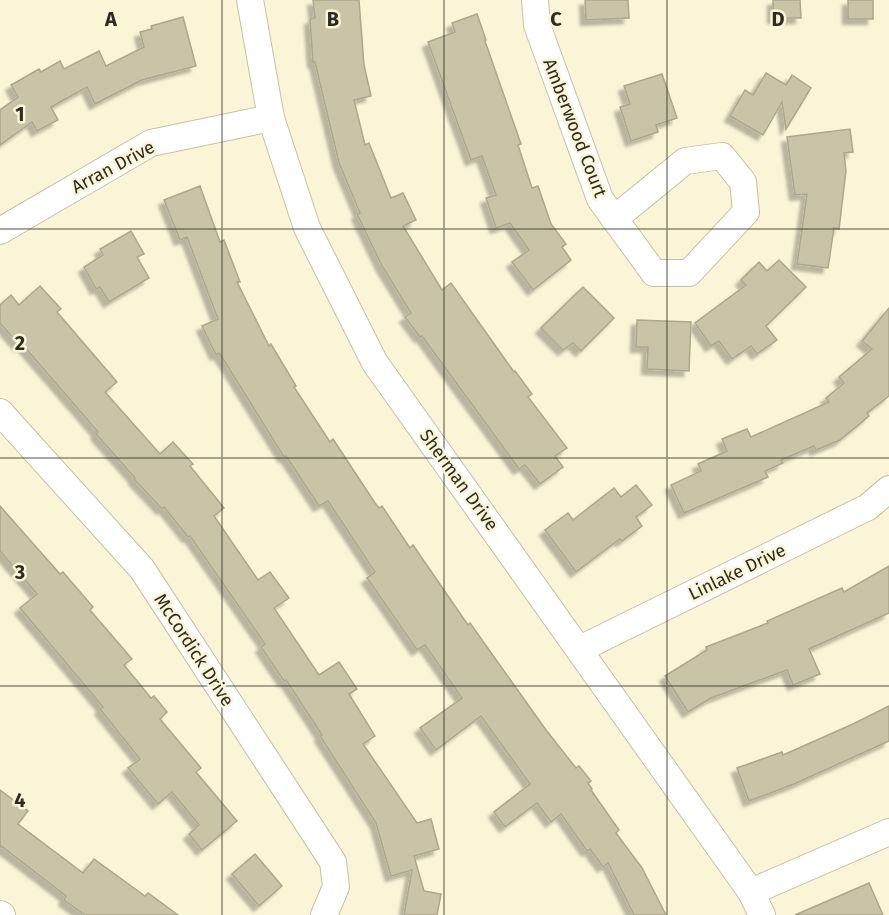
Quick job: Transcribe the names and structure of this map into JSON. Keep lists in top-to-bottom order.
{
  "streets": {
    "street": [
      "Amberwood Court",
      "Arran Drive",
      "Sherman Drive",
      "Linlake Drive",
      "McCordick Drive"
    ]
  },
  "crossings": [
    ["Arran Drive", "Sherman Drive"],
    ["Sherman Drive", "Linlake Drive"]
  ],
  "grid": {
    "columns": [
      "A",
      "B",
      "C",
      "D"
    ],
    "rows": [
      "1",
      "2",
      "3",
      "4"
    ]
  }
}
